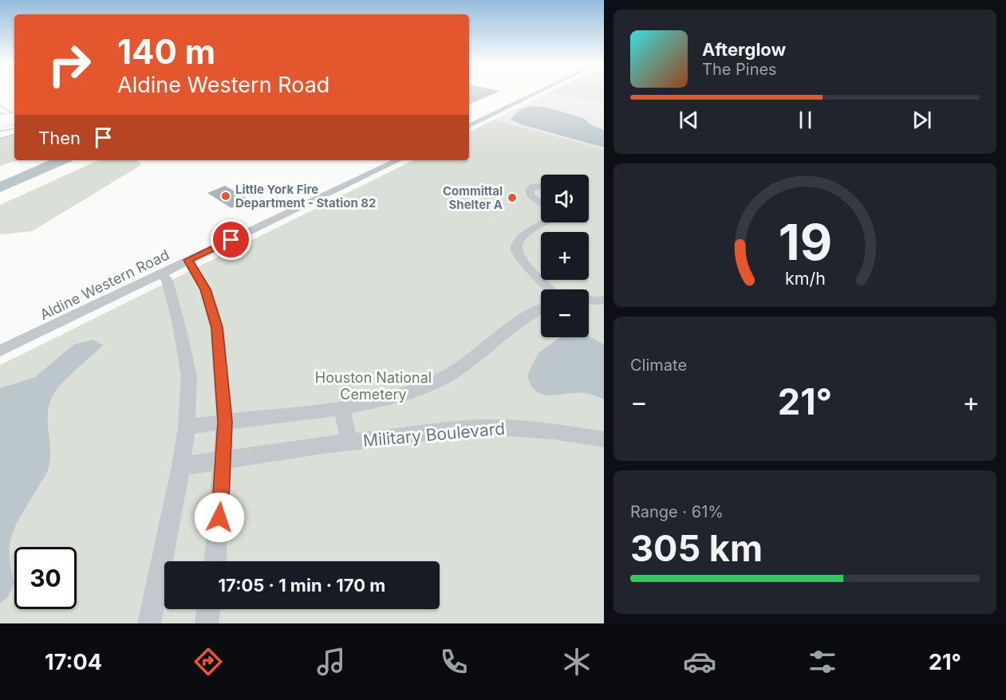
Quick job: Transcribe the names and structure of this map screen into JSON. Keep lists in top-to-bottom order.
{
  "streets": {
    "street": ["Aldine Western Road", "Military Boulevard"]
  },
  "parks": ["Houston National Cemetery"],
  "places": ["Little York Fire Department - Station 82", "Committal Shelter A"],
  "page": {
    "turn": ["140 m", "Aldine Western Road"],
    "song": ["Afterglow", "The Pines"],
    "then": "Then",
    "map_buttons": ["+", "−"],
    "tile": [
      "Climate",
      ["Range · 61%", "305 km"]
    ],
    "heat": ["−", "21°", "+"],
    "limit": "30",
    "trip": "17:05 · 1 min · 170 m",
    "tabs": ["17:04", "21°"],
    "gauge": ["19", "km/h"]
  }
}
